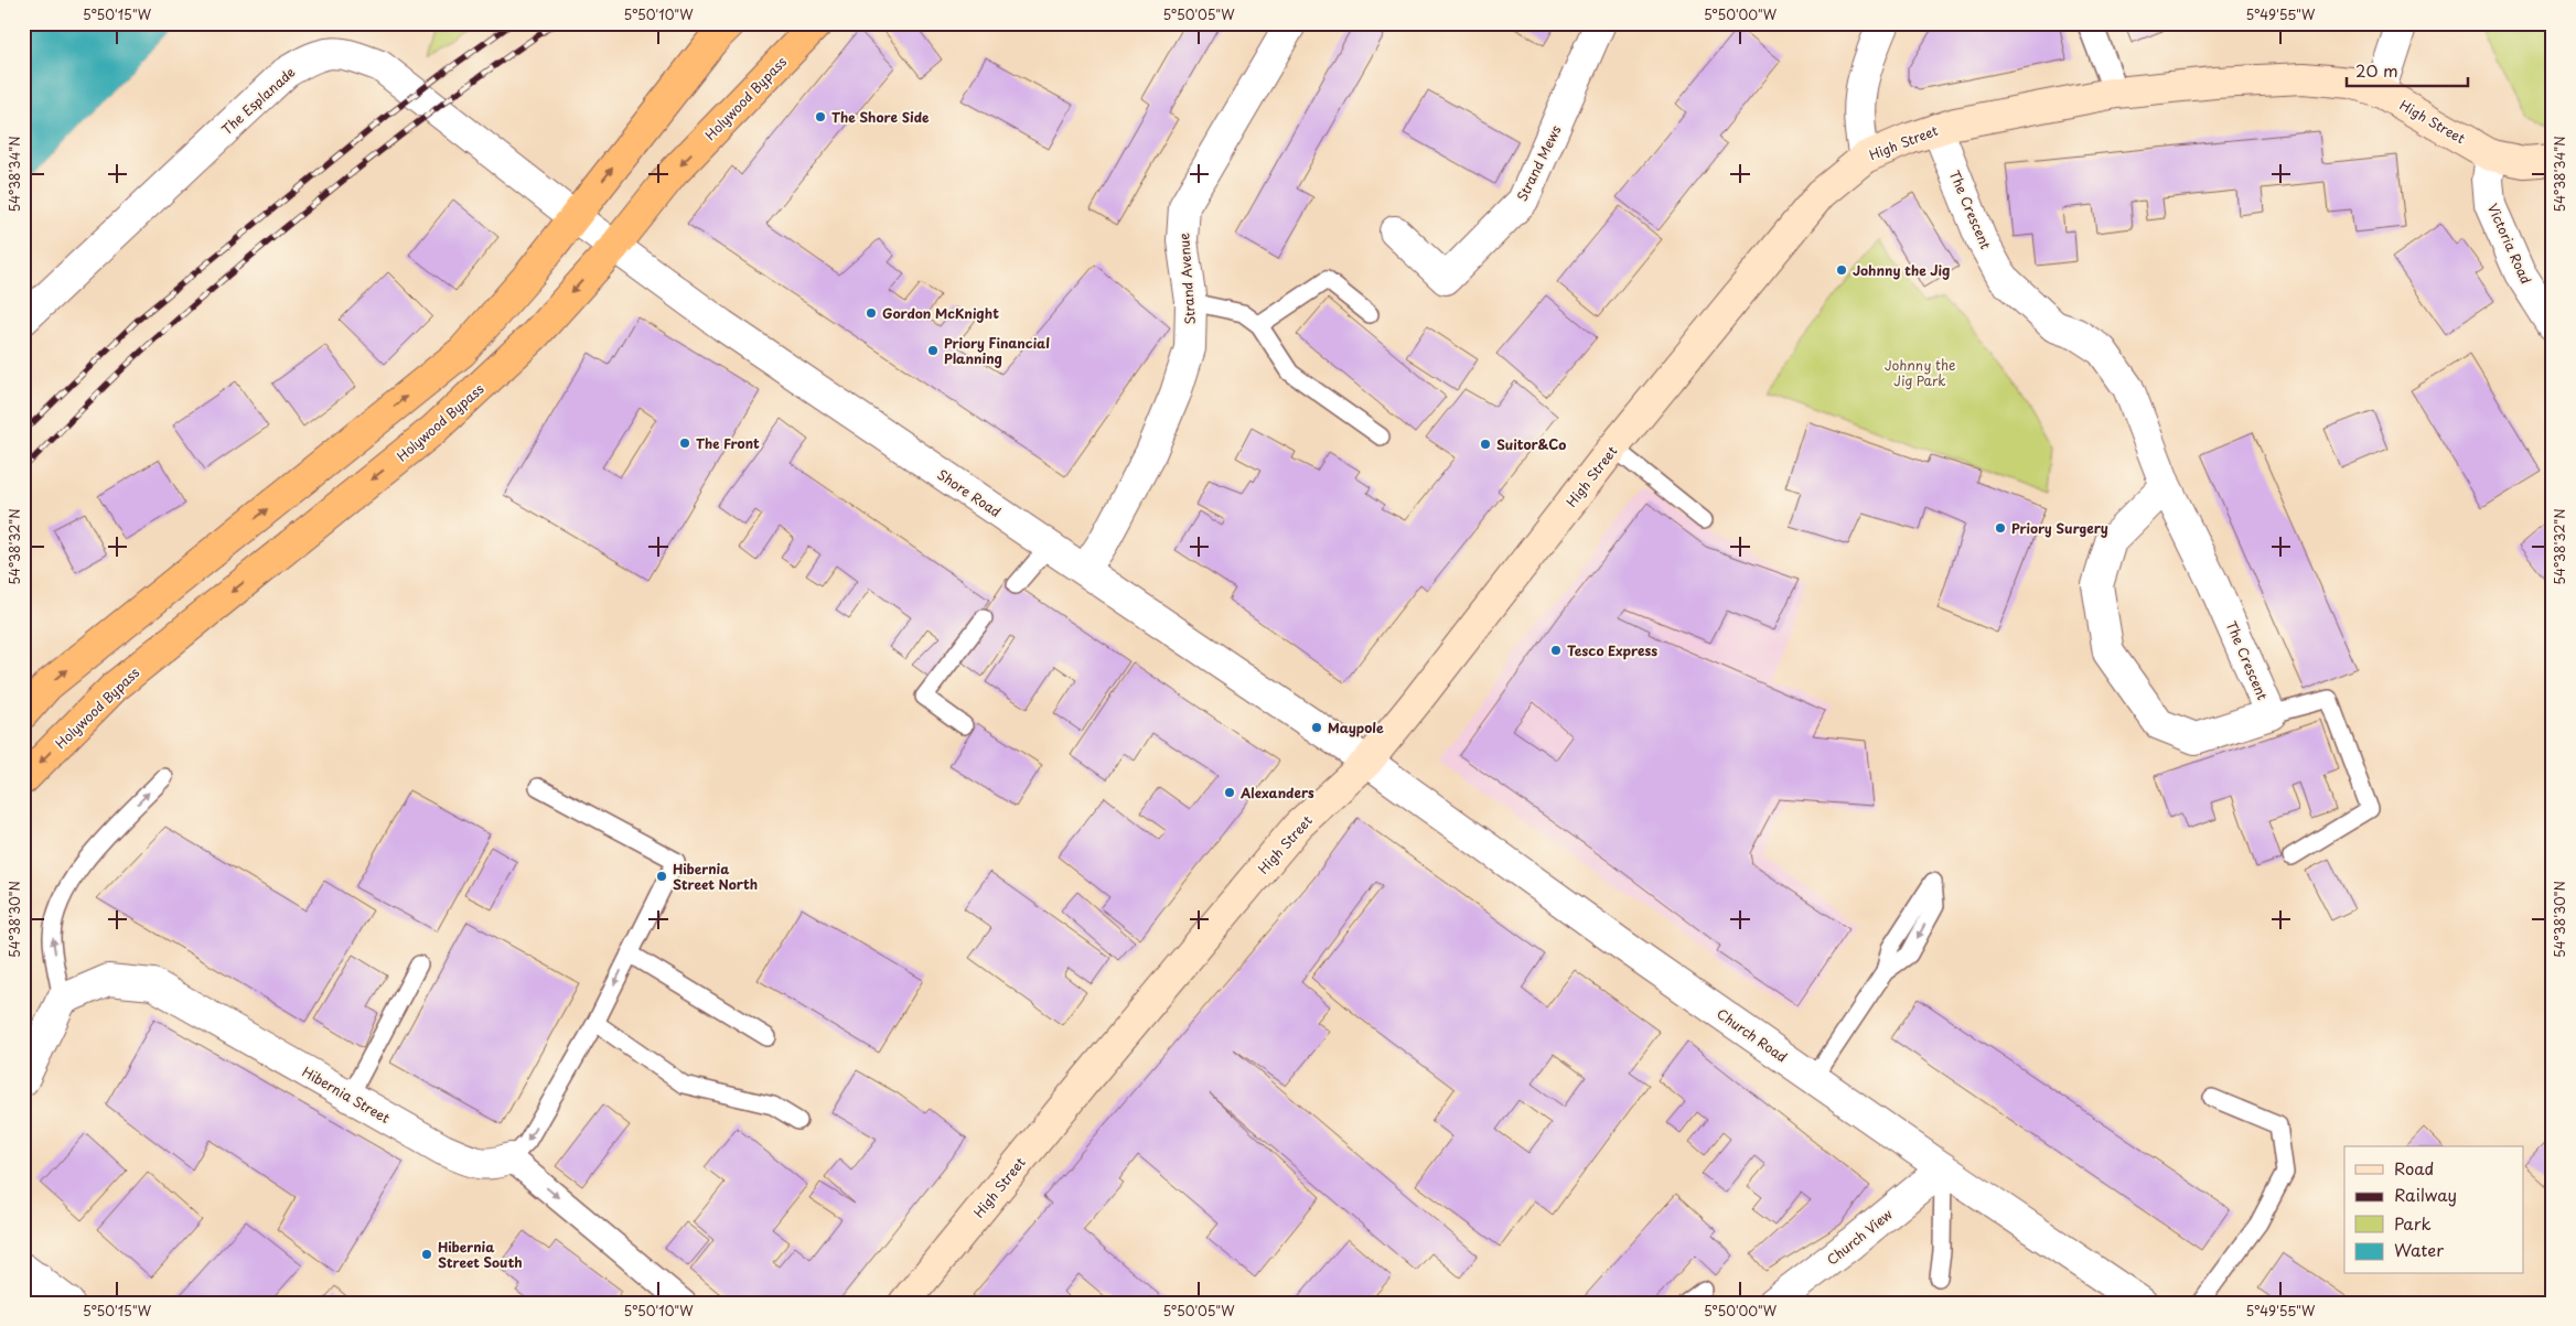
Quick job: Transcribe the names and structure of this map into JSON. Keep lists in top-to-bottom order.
{
  "streets": {
    "highway": ["Holywood Bypass"],
    "main road": ["High Street"],
    "street": [
      "The Esplanade",
      "Strand Mews",
      "The Crescent",
      "Victoria Road",
      "Strand Avenue",
      "Shore Road",
      "Church Road",
      "Hibernia Street",
      "Church View"
    ]
  },
  "crossings": [
    ["Holywood Bypass", "Shore Road"],
    ["The Esplanade", "Shore Road"],
    ["High Street", "The Crescent"],
    ["High Street", "Victoria Road"],
    ["High Street", "Shore Road"],
    ["High Street", "Church Road"],
    ["Strand Avenue", "Shore Road"],
    ["Shore Road", "Church Road"],
    ["Church Road", "Church View"]
  ],
  "parks": ["Johnny the Jig Park"],
  "places": [
    "The Shore Side",
    "Johnny the Jig",
    "Gordon McKnight",
    "Priory Financial Planning",
    "The Front",
    "Suitor&Co",
    "Priory Surgery",
    "Tesco Express",
    "Maypole",
    "Alexanders",
    "Hibernia Street North",
    "Hibernia Street South"
  ],
  "legend": [
    "Road",
    "Railway",
    "Park",
    "Water"
  ],
  "scale_bar": "20 m",
  "coordinates": [
    "5°50'15\"W",
    "5°50'10\"W",
    "5°50'05\"W",
    "5°50'00\"W",
    "5°49'55\"W",
    "54°38'34\"N",
    "54°38'32\"N",
    "54°38'30\"N"
  ]
}
